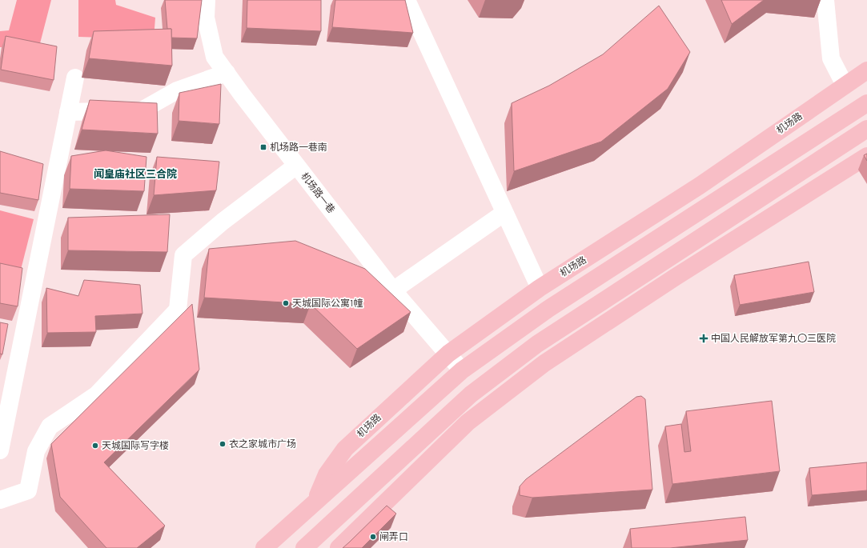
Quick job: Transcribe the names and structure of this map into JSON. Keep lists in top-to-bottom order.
{
  "streets": {
    "main road": ["机场路"],
    "street": ["机场路一巷"]
  },
  "crossings": [
    ["机场路", "机场路一巷"]
  ],
  "districts": ["闻皇庙社区三合院"],
  "places": {
    "transit": ["机场路一巷南"],
    "other": [
      "天城国际公寓1幢",
      "衣之家城市广场",
      "天城国际写字楼",
      "闸弄口"
    ],
    "health": ["中国人民解放军第九〇三医院"]
  }
}
